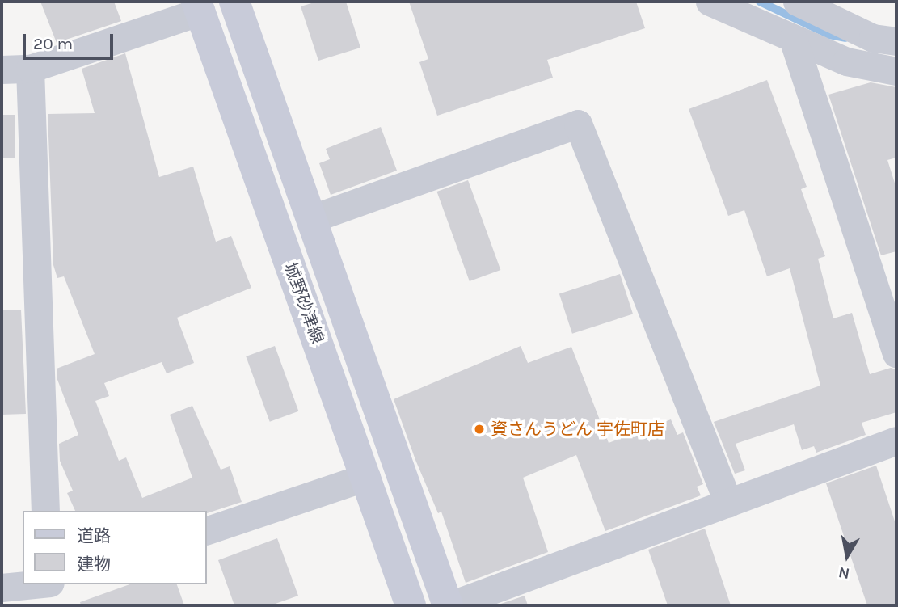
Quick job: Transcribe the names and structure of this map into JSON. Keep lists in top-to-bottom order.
{
  "streets": {
    "main road": ["城野砂津線"]
  },
  "places": ["資さんうどん 宇佐町店"],
  "legend": ["道路", "建物"],
  "scale_bar": "20 m",
  "north": "bottom"
}
